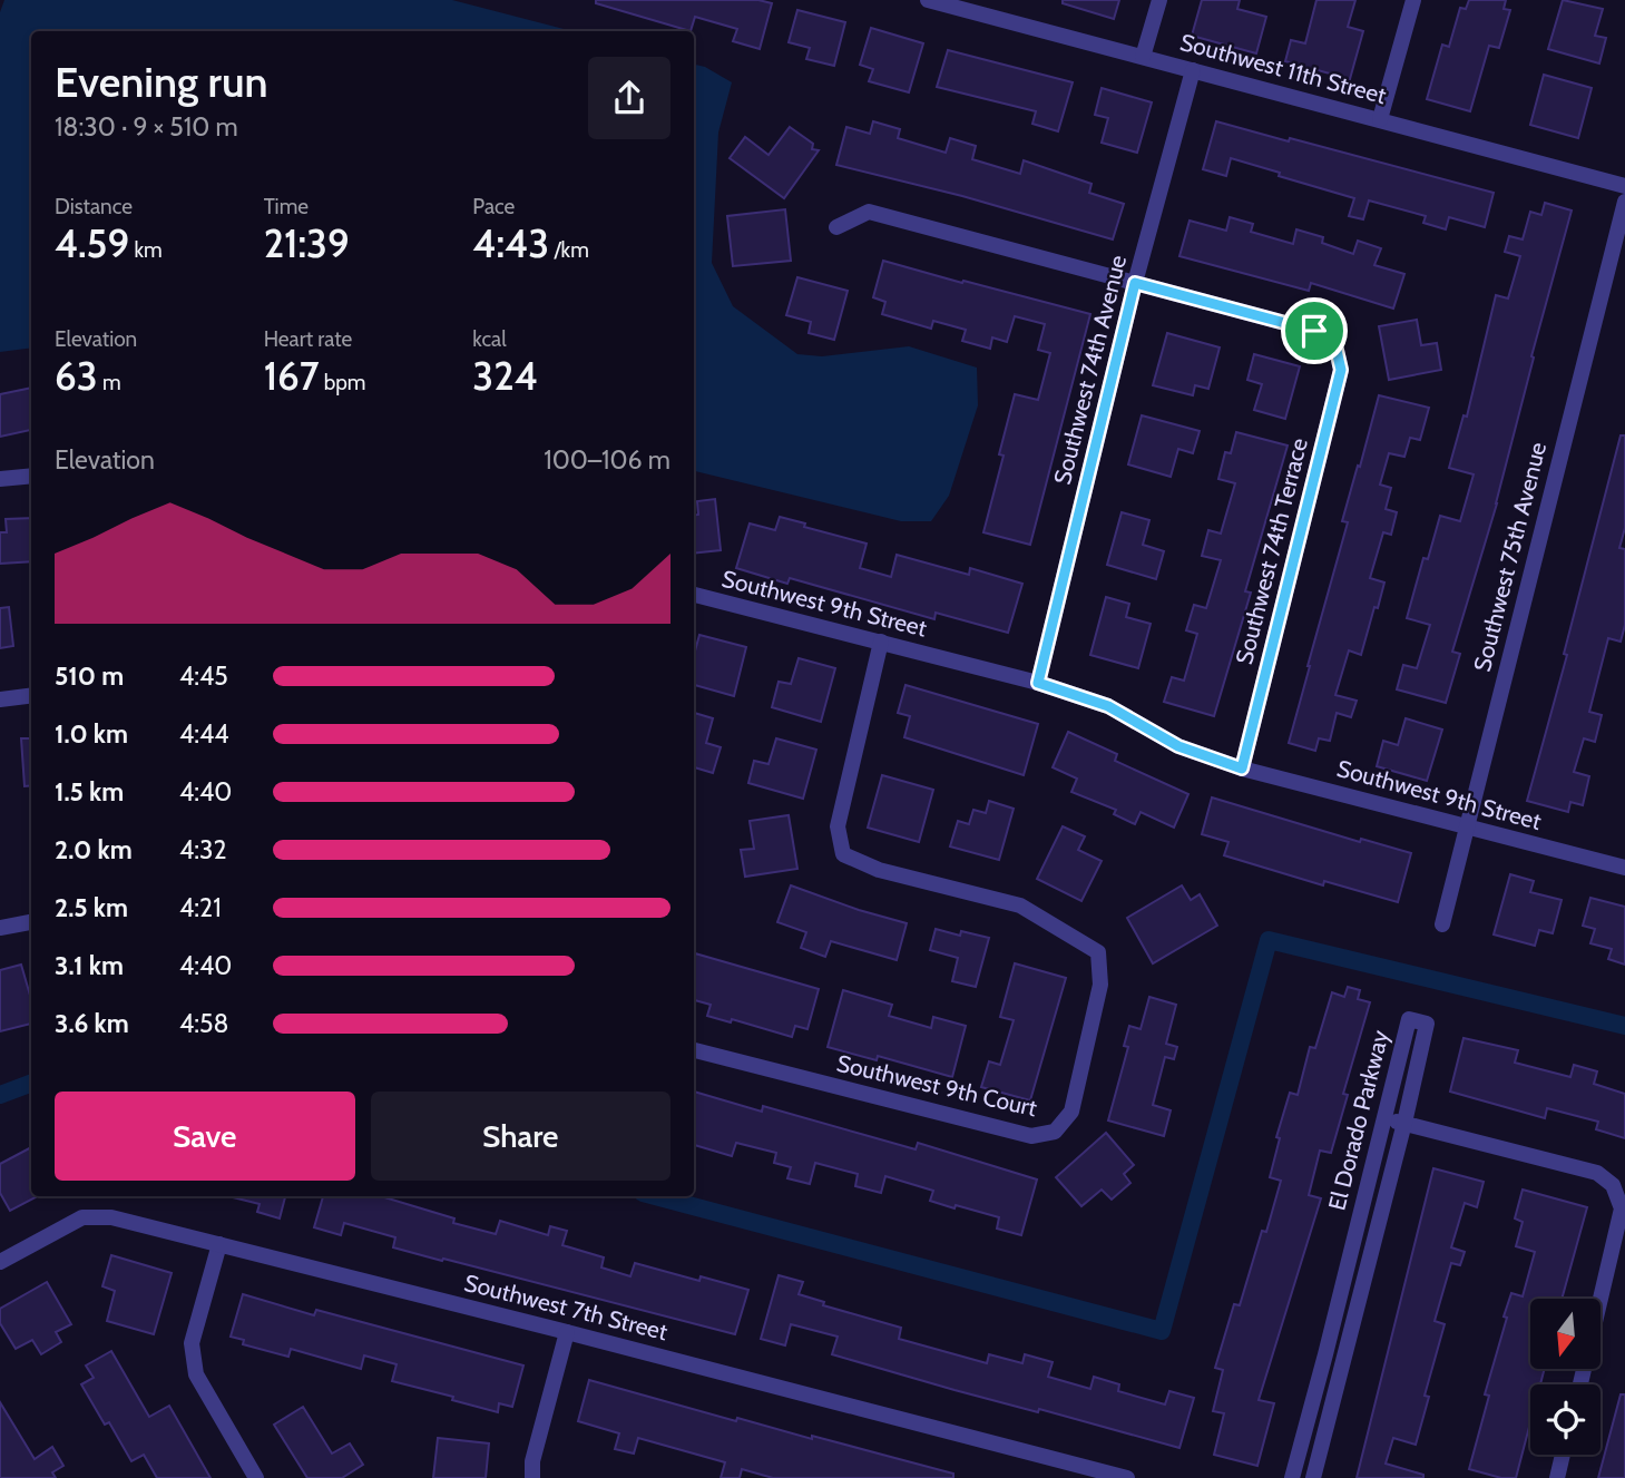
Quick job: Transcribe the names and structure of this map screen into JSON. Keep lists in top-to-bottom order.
{
  "streets": {
    "street": [
      "Southwest 11th Street",
      "Southwest 74th Avenue",
      "Southwest 74th Terrace",
      "Southwest 75th Avenue",
      "Southwest 9th Street",
      "Southwest 9th Court",
      "El Dorado Parkway",
      "Southwest 7th Street"
    ]
  },
  "crossings": [
    ["Southwest 11th Street", "Southwest 74th Avenue"],
    ["Southwest 74th Avenue", "Southwest 74th Terrace"],
    ["Southwest 74th Avenue", "Southwest 9th Street"],
    ["Southwest 74th Terrace", "Southwest 9th Street"],
    ["Southwest 75th Avenue", "Southwest 9th Street"],
    ["Southwest 9th Street", "Southwest 9th Court"]
  ],
  "north": "bottom",
  "page": {
    "heading": ["Evening run", "18:30 · 9 × 510 m"],
    "stats": [
      ["Distance", "4.59 km"],
      ["Time", "21:39"],
      ["Pace", "4:43 /km"],
      ["Elevation", "63 m"],
      ["Heart rate", "167 bpm"],
      ["kcal", "324"]
    ],
    "chart": ["Elevation", "100–106 m"],
    "list": [
      {
        "name": "510 m",
        "note": "4:45"
      },
      {
        "name": "1.0 km",
        "note": "4:44"
      },
      {
        "name": "1.5 km",
        "note": "4:40"
      },
      {
        "name": "2.0 km",
        "note": "4:32"
      },
      {
        "name": "2.5 km",
        "note": "4:21"
      },
      {
        "name": "3.1 km",
        "note": "4:40"
      },
      {
        "name": "3.6 km",
        "note": "4:58"
      }
    ],
    "buttons": ["Save", "Share"]
  }
}
